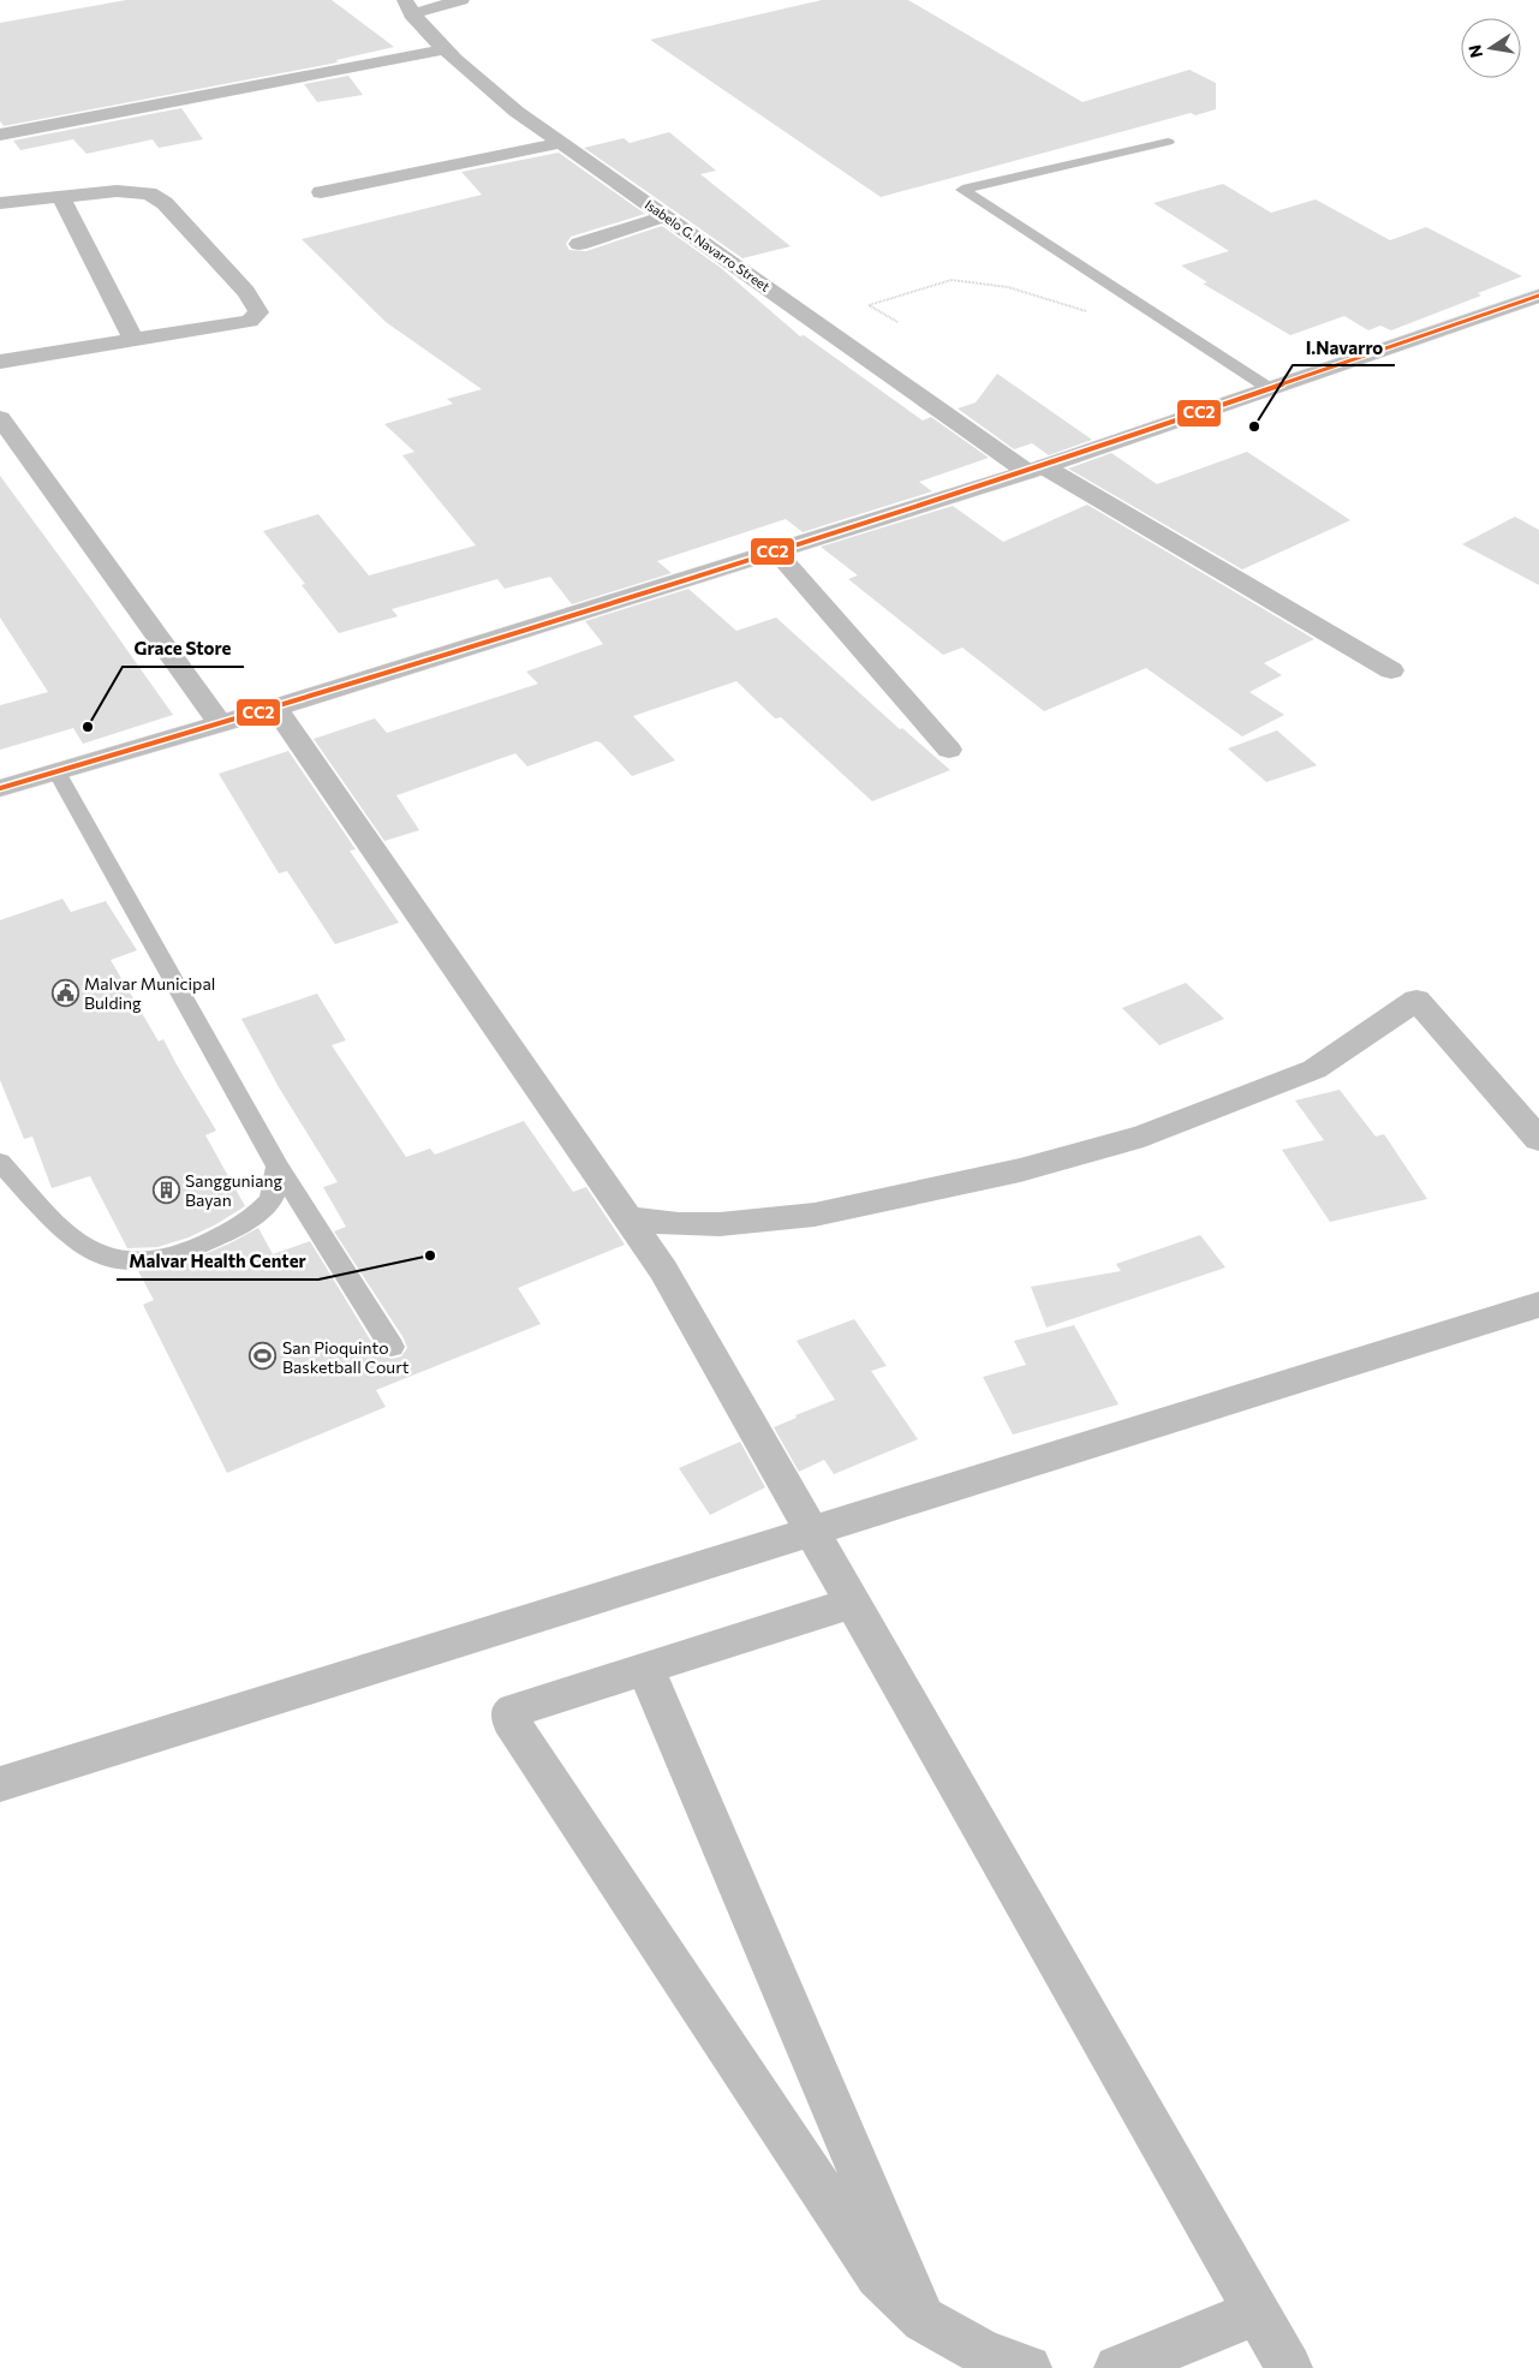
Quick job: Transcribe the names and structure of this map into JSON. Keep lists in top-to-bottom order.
{
  "streets": {
    "main road": ["Isabelo G. Navarro Street"]
  },
  "places": {
    "other": ["I.Navarro", "Grace Store", "Malvar Health Center"],
    "public building": ["Malvar Municipal Bulding"],
    "building": ["Sangguniang Bayan"],
    "sports": ["San Pioquinto Basketball Court"]
  },
  "lines": ["transit line CC2"],
  "north": "left"
}
